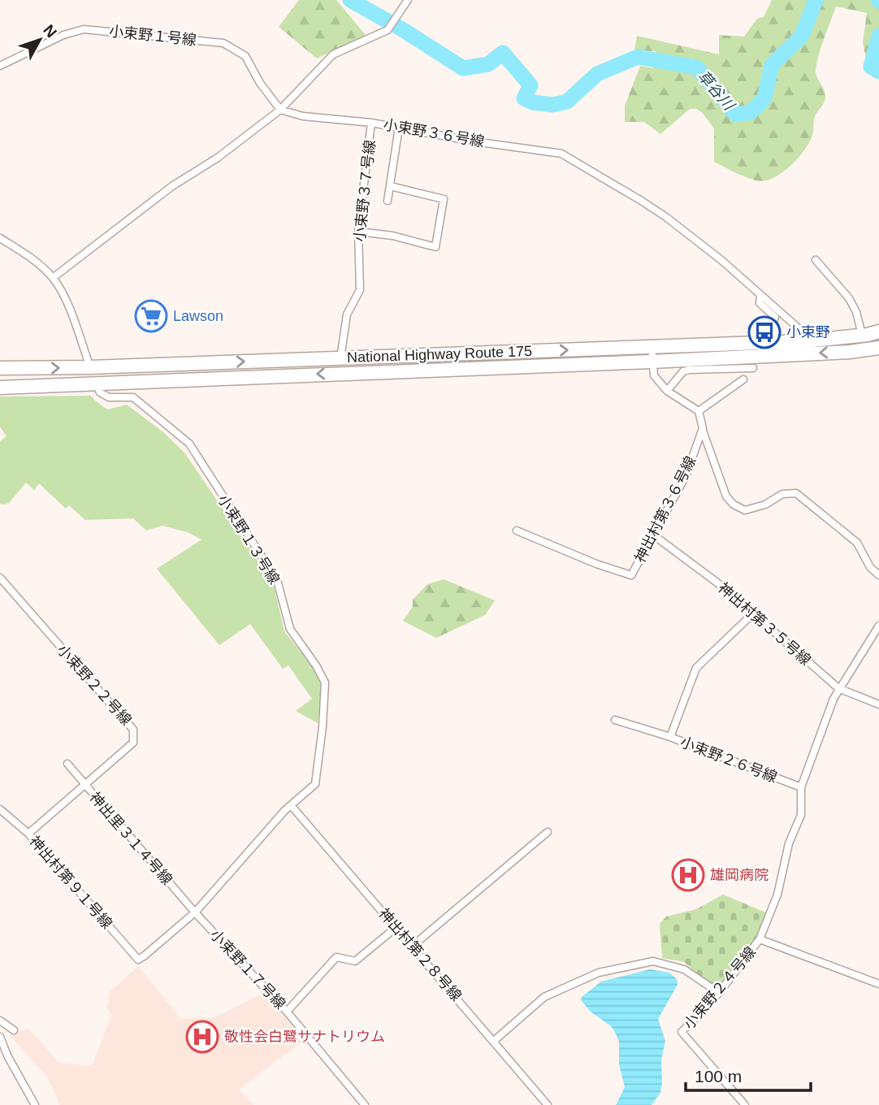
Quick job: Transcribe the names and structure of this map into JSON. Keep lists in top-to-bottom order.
{
  "streets": {
    "highway": ["National Highway Route 175"],
    "street": [
      "小束野１号線",
      "小束野３６号線",
      "小束野３７号線",
      "神出村第３６号線",
      "小束野１３号線",
      "神出村第３５号線",
      "小束野２２号線",
      "小束野２６号線",
      "神出里３１４号線",
      "神出村第９１号線",
      "神出村第２８号線",
      "小束野１７号線",
      "小束野２４号線"
    ]
  },
  "crossings": [
    ["小束野１号線", "小束野３６号線"],
    ["小束野３６号線", "小束野３７号線"],
    ["小束野３６号線", "National Highway Route 175"],
    ["小束野３７号線", "National Highway Route 175"],
    ["National Highway Route 175", "小束野１３号線"],
    ["神出村第３６号線", "神出村第３５号線"],
    ["小束野１３号線", "神出里３１４号線"],
    ["小束野１３号線", "神出村第９１号線"],
    ["小束野１３号線", "神出村第２８号線"],
    ["小束野１３号線", "小束野１７号線"],
    ["神出村第３５号線", "小束野２６号線"],
    ["神出村第３５号線", "小束野２４号線"],
    ["小束野２２号線", "神出里３１４号線"],
    ["小束野２２号線", "神出村第９１号線"],
    ["小束野２６号線", "小束野２４号線"],
    ["神出里３１４号線", "小束野１７号線"]
  ],
  "water": ["草谷川"],
  "places": {
    "supermarket": ["Lawson"],
    "bus stop": ["小束野"],
    "hospital": ["雄岡病院", "敬性会白鷺サナトリウム"]
  },
  "scale_bar": "100 m",
  "north": "top right"
}
